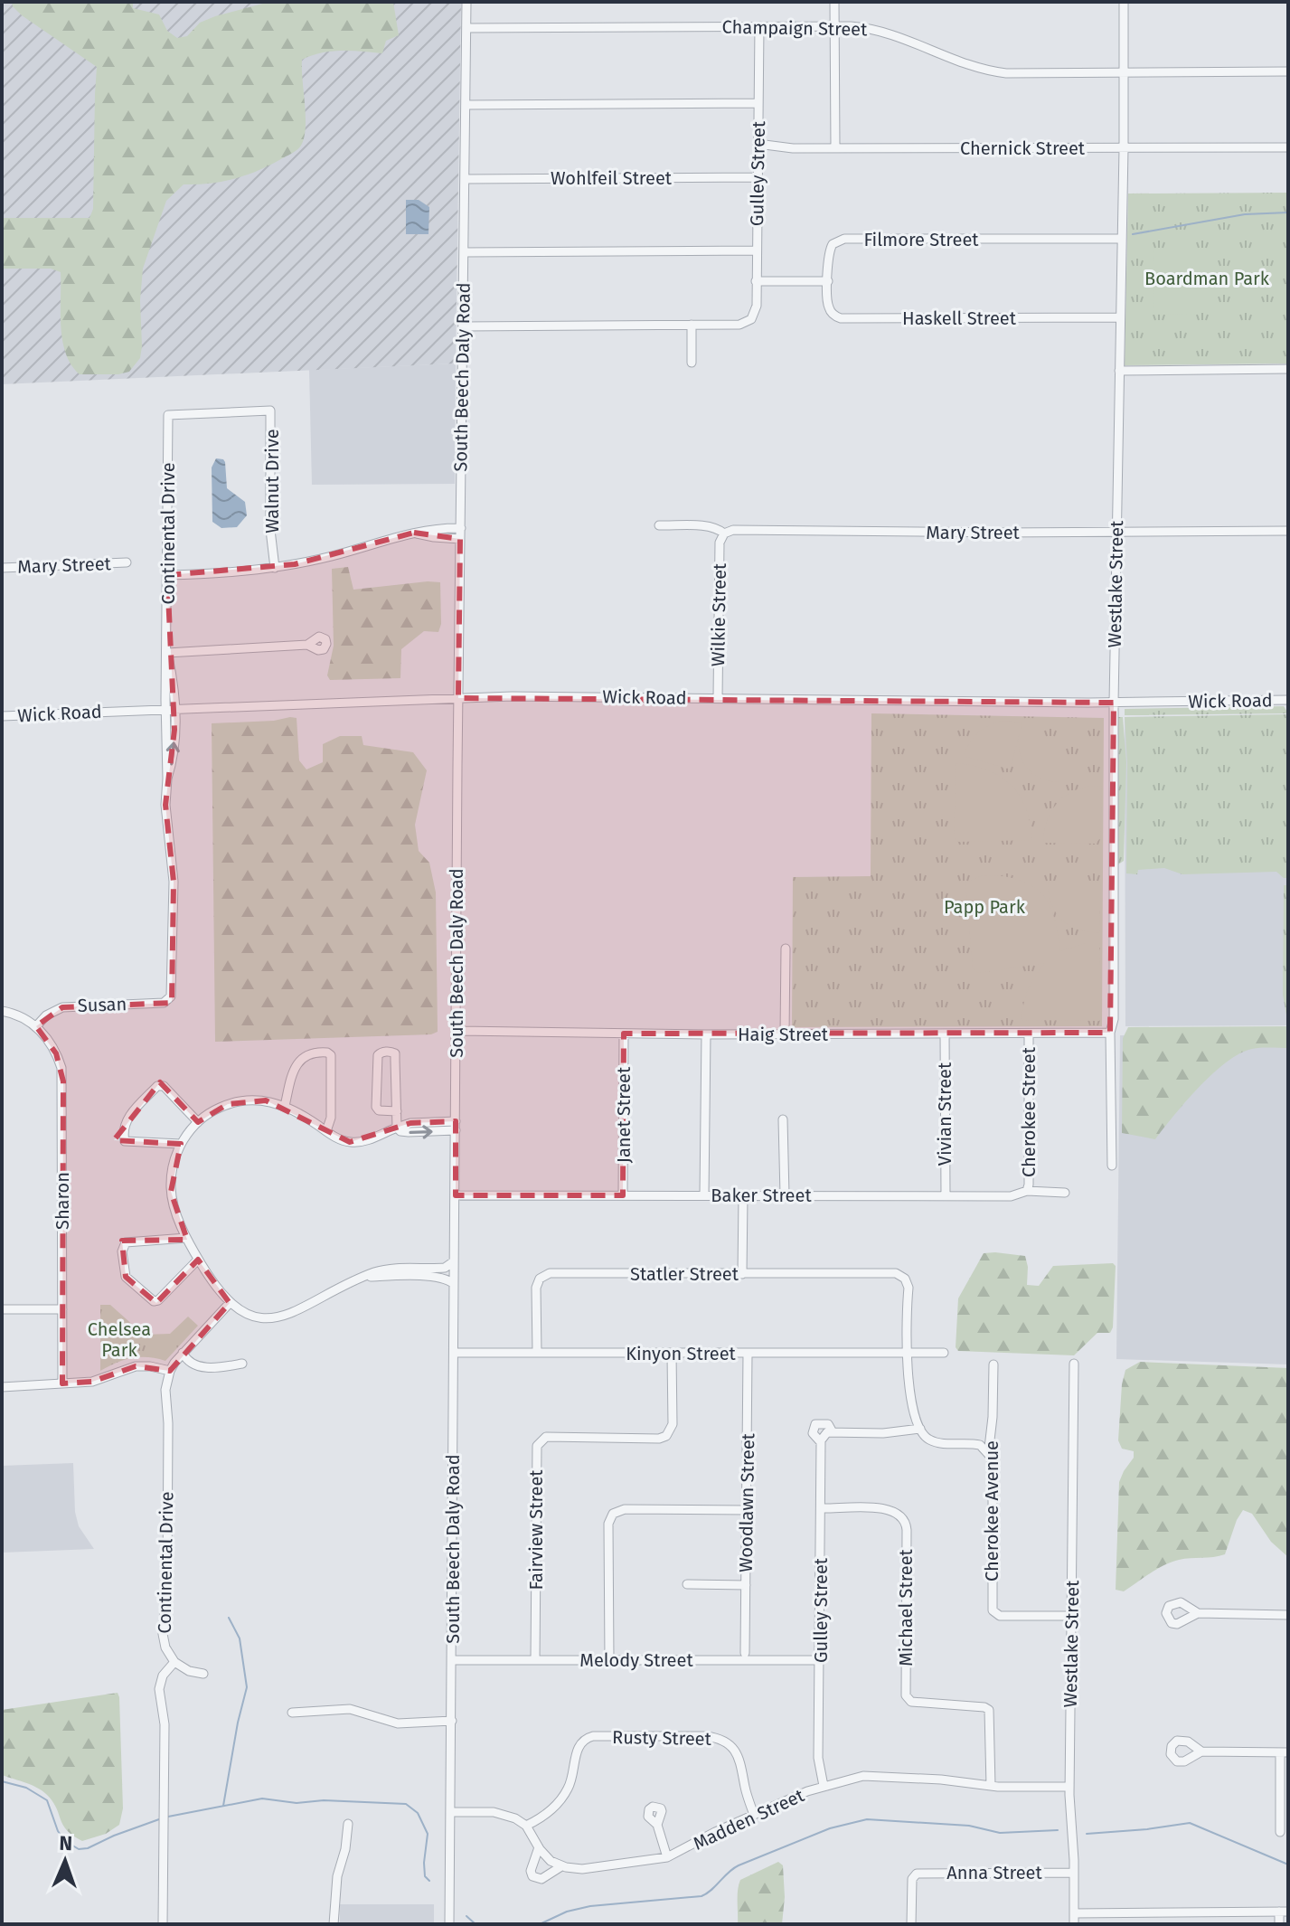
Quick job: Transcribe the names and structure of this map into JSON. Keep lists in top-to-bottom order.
{
  "streets": {
    "street": [
      "Champaign Street",
      "Chernick Street",
      "Gulley Street",
      "Wohlfeil Street",
      "Filmore Street",
      "Haskell Street",
      "South Beech Daly Road",
      "Walnut Drive",
      "Mary Street",
      "Continental Drive",
      "Westlake Street",
      "Wilkie Street",
      "Wick Road",
      "Susan",
      "Haig Street",
      "Cherokee Street",
      "Vivian Street",
      "Janet Street",
      "Baker Street",
      "Sharon",
      "Statler Street",
      "Kinyon Street",
      "Woodlawn Street",
      "Cherokee Avenue",
      "Fairview Street",
      "Michael Street",
      "Melody Street",
      "Rusty Street",
      "Madden Street",
      "Anna Street"
    ]
  },
  "crossings": [
    ["Champaign Street", "Gulley Street"],
    ["Champaign Street", "South Beech Daly Road"],
    ["Champaign Street", "Westlake Street"],
    ["Chernick Street", "Gulley Street"],
    ["Chernick Street", "Westlake Street"],
    ["Gulley Street", "Wohlfeil Street"],
    ["Gulley Street", "Michael Street"],
    ["Gulley Street", "Melody Street"],
    ["Gulley Street", "Madden Street"],
    ["Wohlfeil Street", "South Beech Daly Road"],
    ["Filmore Street", "Haskell Street"],
    ["Filmore Street", "Westlake Street"],
    ["Haskell Street", "Westlake Street"],
    ["South Beech Daly Road", "Wick Road"],
    ["South Beech Daly Road", "Haig Street"],
    ["South Beech Daly Road", "Baker Street"],
    ["South Beech Daly Road", "Kinyon Street"],
    ["South Beech Daly Road", "Melody Street"],
    ["Walnut Drive", "Continental Drive"],
    ["Mary Street", "Westlake Street"],
    ["Mary Street", "Wilkie Street"],
    ["Continental Drive", "Wick Road"],
    ["Continental Drive", "Susan"],
    ["Westlake Street", "Wick Road"],
    ["Westlake Street", "Haig Street"],
    ["Westlake Street", "Cherokee Avenue"],
    ["Westlake Street", "Madden Street"],
    ["Westlake Street", "Anna Street"],
    ["Wilkie Street", "Wick Road"],
    ["Susan", "Sharon"],
    ["Haig Street", "Cherokee Street"],
    ["Haig Street", "Vivian Street"],
    ["Haig Street", "Janet Street"],
    ["Cherokee Street", "Baker Street"],
    ["Vivian Street", "Baker Street"],
    ["Janet Street", "Baker Street"],
    ["Statler Street", "Kinyon Street"],
    ["Kinyon Street", "Woodlawn Street"],
    ["Kinyon Street", "Fairview Street"],
    ["Fairview Street", "Melody Street"],
    ["Michael Street", "Madden Street"],
    ["Rusty Street", "Madden Street"]
  ],
  "parks": ["Boardman Park", "Papp Park", "Chelsea Park"],
  "north": "top"
}
